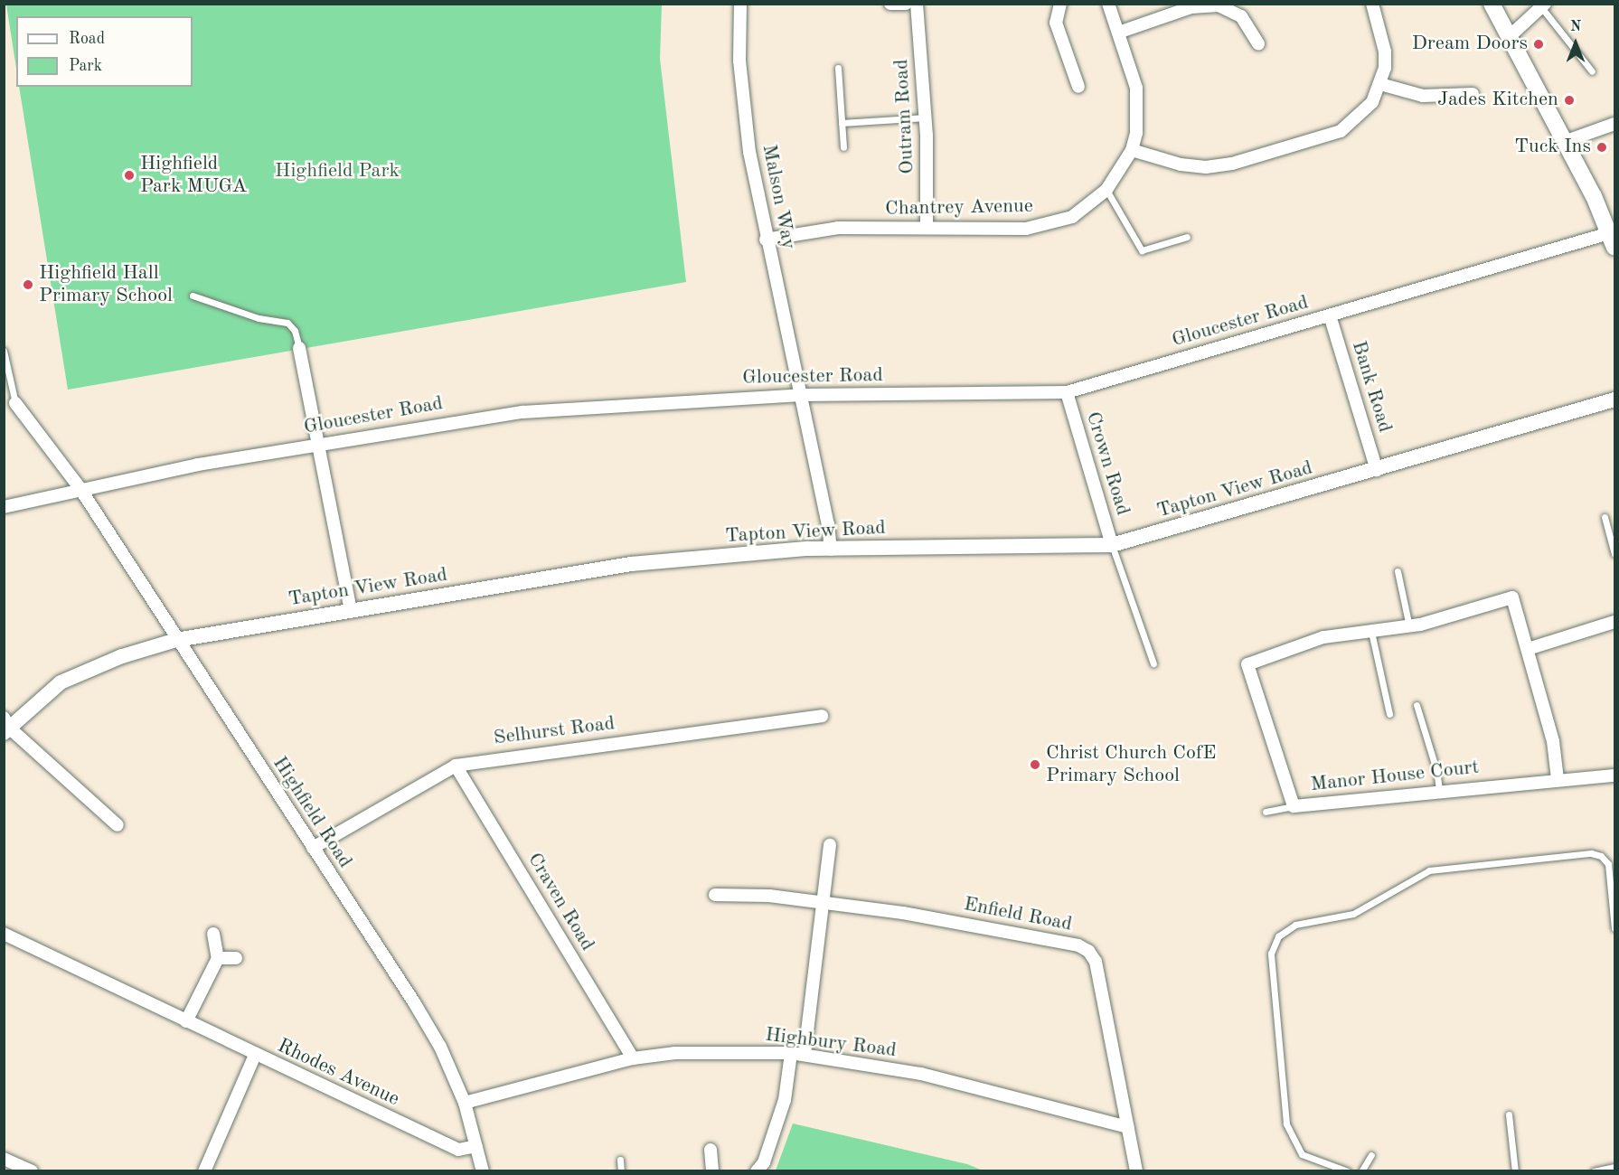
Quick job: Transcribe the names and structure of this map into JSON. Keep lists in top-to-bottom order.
{
  "streets": {
    "street": [
      "Outram Road",
      "Malson Way",
      "Chantrey Avenue",
      "Gloucester Road",
      "Bank Road",
      "Crown Road",
      "Tapton View Road",
      "Selhurst Road",
      "Manor House Court",
      "Highfield Road",
      "Craven Road",
      "Enfield Road",
      "Highbury Road",
      "Rhodes Avenue"
    ]
  },
  "crossings": [
    ["Outram Road", "Chantrey Avenue"],
    ["Malson Way", "Chantrey Avenue"],
    ["Malson Way", "Gloucester Road"],
    ["Malson Way", "Tapton View Road"],
    ["Gloucester Road", "Bank Road"],
    ["Gloucester Road", "Crown Road"],
    ["Gloucester Road", "Highfield Road"],
    ["Bank Road", "Tapton View Road"],
    ["Crown Road", "Tapton View Road"],
    ["Tapton View Road", "Highfield Road"],
    ["Selhurst Road", "Highfield Road"],
    ["Selhurst Road", "Craven Road"],
    ["Highfield Road", "Highbury Road"],
    ["Highfield Road", "Rhodes Avenue"],
    ["Craven Road", "Highbury Road"],
    ["Enfield Road", "Highbury Road"]
  ],
  "parks": ["Highfield Park"],
  "places": [
    "Dream Doors",
    "Jades Kitchen",
    "Tuck Ins",
    "Highfield Park MUGA",
    "Highfield Hall Primary School",
    "Christ Church CofE Primary School"
  ],
  "legend": ["Road", "Park"],
  "north": "top"
}
